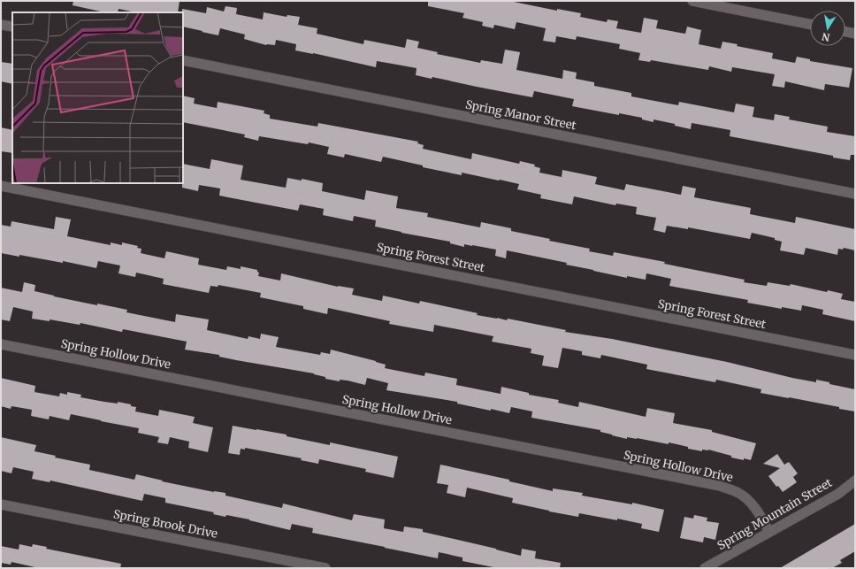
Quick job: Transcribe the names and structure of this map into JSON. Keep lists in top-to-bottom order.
{
  "streets": {
    "street": [
      "Spring Manor Street",
      "Spring Forest Street",
      "Spring Hollow Drive",
      "Spring Mountain Street",
      "Spring Brook Drive"
    ]
  },
  "crossings": [
    ["Spring Hollow Drive", "Spring Mountain Street"]
  ],
  "north": "bottom"
}
